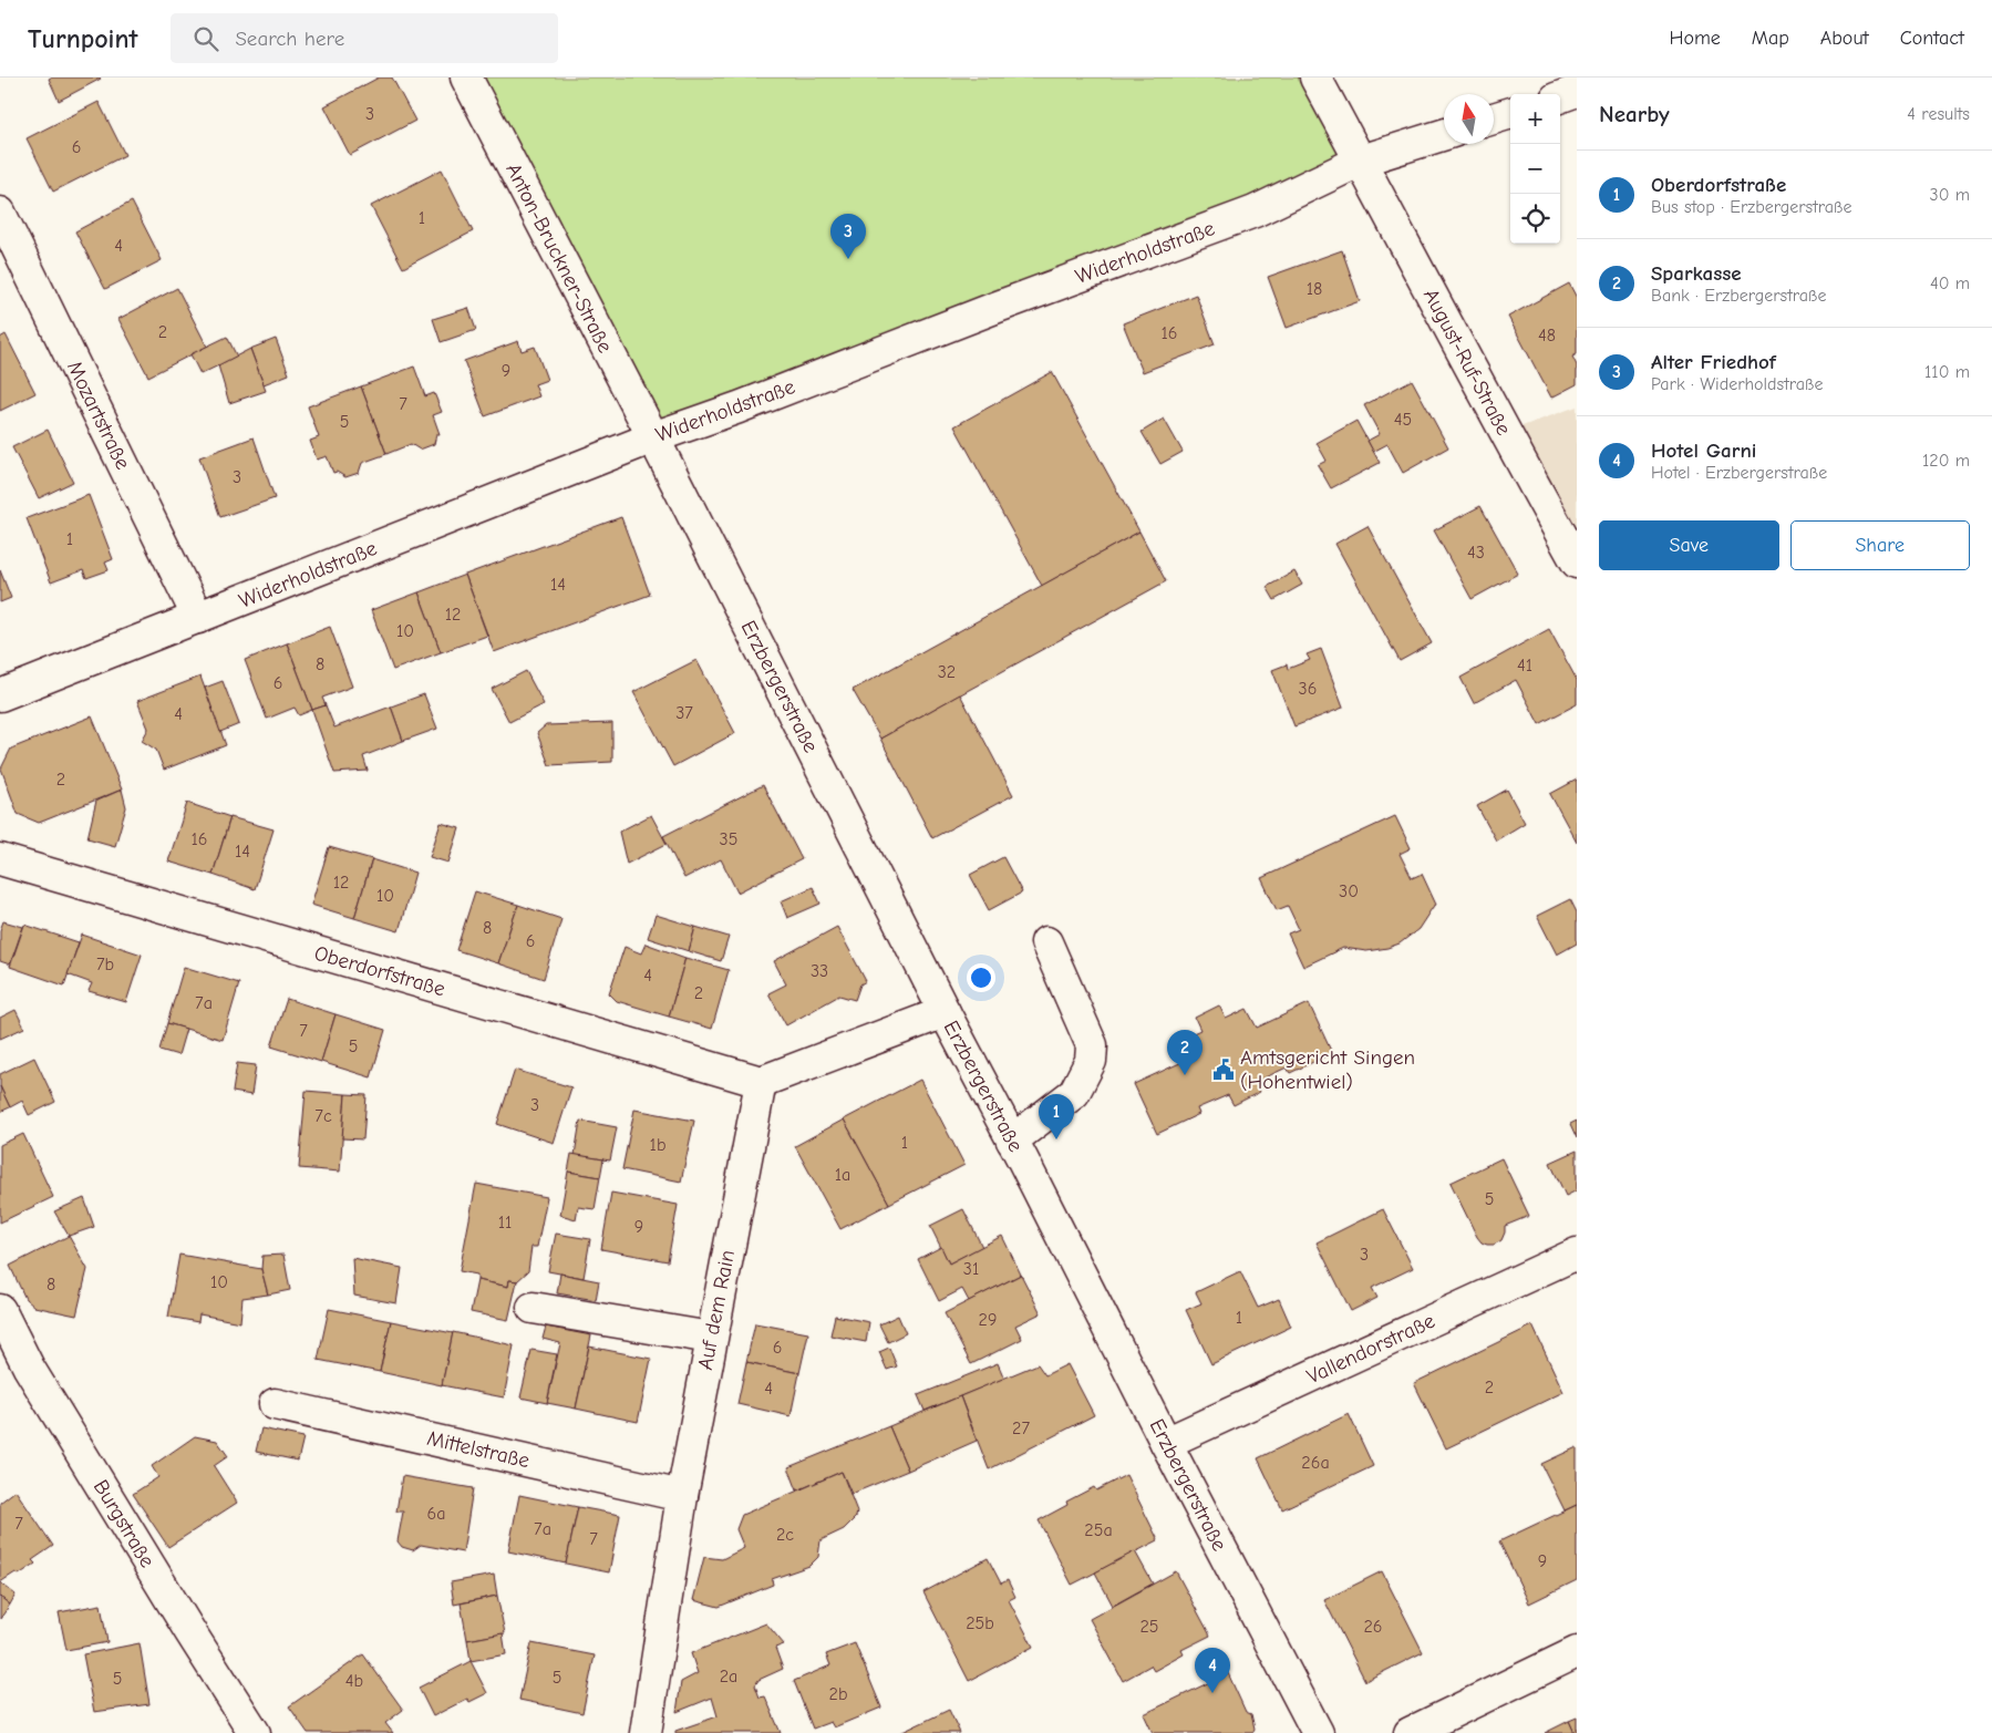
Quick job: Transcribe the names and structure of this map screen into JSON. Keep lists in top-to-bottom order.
{
  "streets": {
    "street": [
      "Widerholdstraße",
      "Anton-Bruckner-Straße",
      "August-Ruf-Straße",
      "Mozartstraße",
      "Erzbergerstraße",
      "Oberdorfstraße",
      "Auf dem Rain",
      "Vallendorstraße",
      "Mittelstraße",
      "Burgstraße"
    ]
  },
  "crossings": [
    ["Widerholdstraße", "Anton-Bruckner-Straße"],
    ["Widerholdstraße", "August-Ruf-Straße"],
    ["Widerholdstraße", "Mozartstraße"],
    ["Widerholdstraße", "Erzbergerstraße"],
    ["Anton-Bruckner-Straße", "Erzbergerstraße"],
    ["Erzbergerstraße", "Vallendorstraße"],
    ["Oberdorfstraße", "Auf dem Rain"],
    ["Auf dem Rain", "Mittelstraße"]
  ],
  "places": {
    "public building": ["Amtsgericht Singen (Hohentwiel)"]
  },
  "house_numbers": [
    "3",
    "6",
    "1",
    "4",
    "18",
    "2",
    "16",
    "48",
    "9",
    "7",
    "45",
    "5",
    "3",
    "1",
    "43",
    "14",
    "12",
    "10",
    "8",
    "41",
    "32",
    "6",
    "36",
    "37",
    "4",
    "2",
    "16",
    "35",
    "14",
    "12",
    "30",
    "10",
    "8",
    "6",
    "7b",
    "33",
    "4",
    "2",
    "7a",
    "7",
    "5",
    "3",
    "7c",
    "1",
    "1b",
    "1a",
    "5",
    "11",
    "9",
    "3",
    "31",
    "10",
    "8",
    "1",
    "29",
    "6",
    "2",
    "4",
    "27",
    "26a",
    "6a",
    "7",
    "7a",
    "25a",
    "2c",
    "7",
    "9",
    "25b",
    "25",
    "26",
    "2a",
    "5",
    "5",
    "4b",
    "2b"
  ],
  "north": "top",
  "page": {
    "header": "Turnpoint",
    "search": "Search here",
    "nav": [
      "Home",
      "Map",
      "About",
      "Contact"
    ],
    "heading": ["Nearby", "4 results"],
    "map_buttons": ["+", "−"],
    "list": [
      {
        "mark": "1",
        "name": "Oberdorfstraße",
        "note": "Bus stop · Erzbergerstraße",
        "value": "30 m"
      },
      {
        "mark": "2",
        "name": "Sparkasse",
        "note": "Bank · Erzbergerstraße",
        "value": "40 m"
      },
      {
        "mark": "3",
        "name": "Alter Friedhof",
        "note": "Park · Widerholdstraße",
        "value": "110 m"
      },
      {
        "mark": "4",
        "name": "Hotel Garni",
        "note": "Hotel · Erzbergerstraße",
        "value": "120 m"
      }
    ],
    "pins": [
      "3",
      "2",
      "1",
      "4"
    ],
    "buttons": ["Save", "Share"]
  }
}
